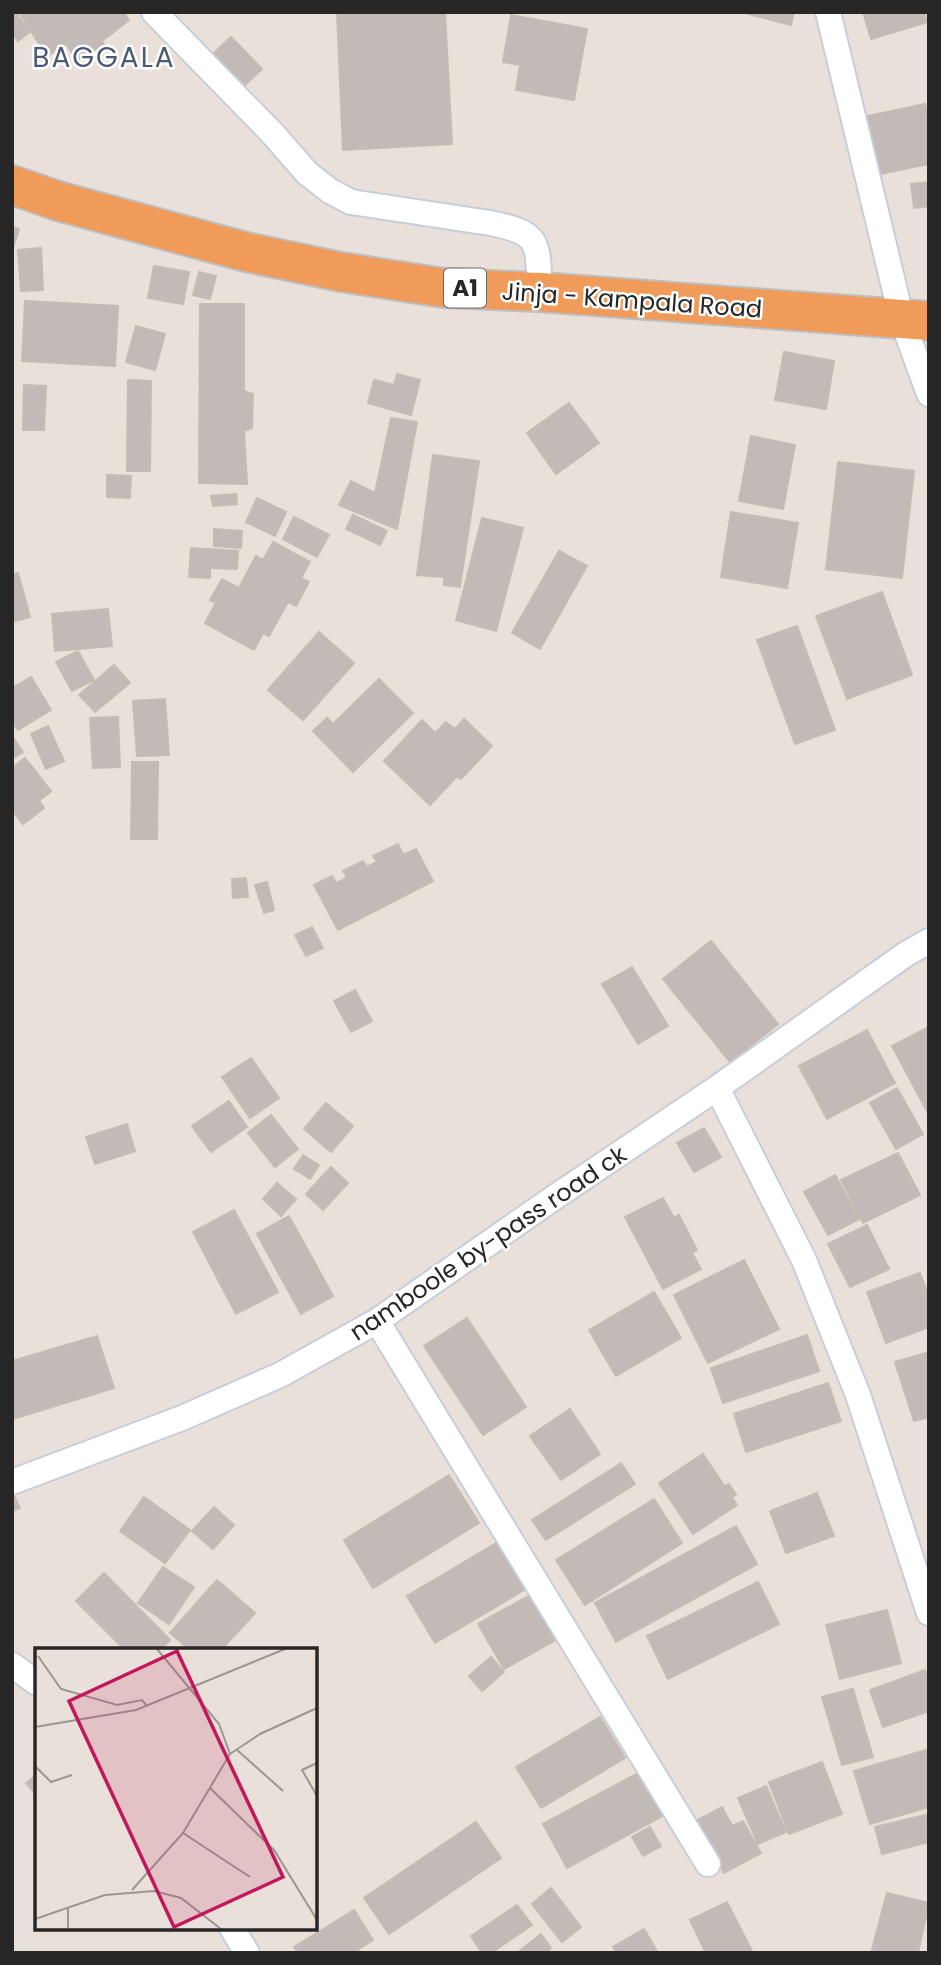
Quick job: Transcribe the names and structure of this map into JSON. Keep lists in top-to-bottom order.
{
  "streets": {
    "highway": ["A1", "Jinja - Kampala Road"],
    "street": ["namboole by-pass road ck"]
  },
  "districts": ["BAGGALA"]
}
